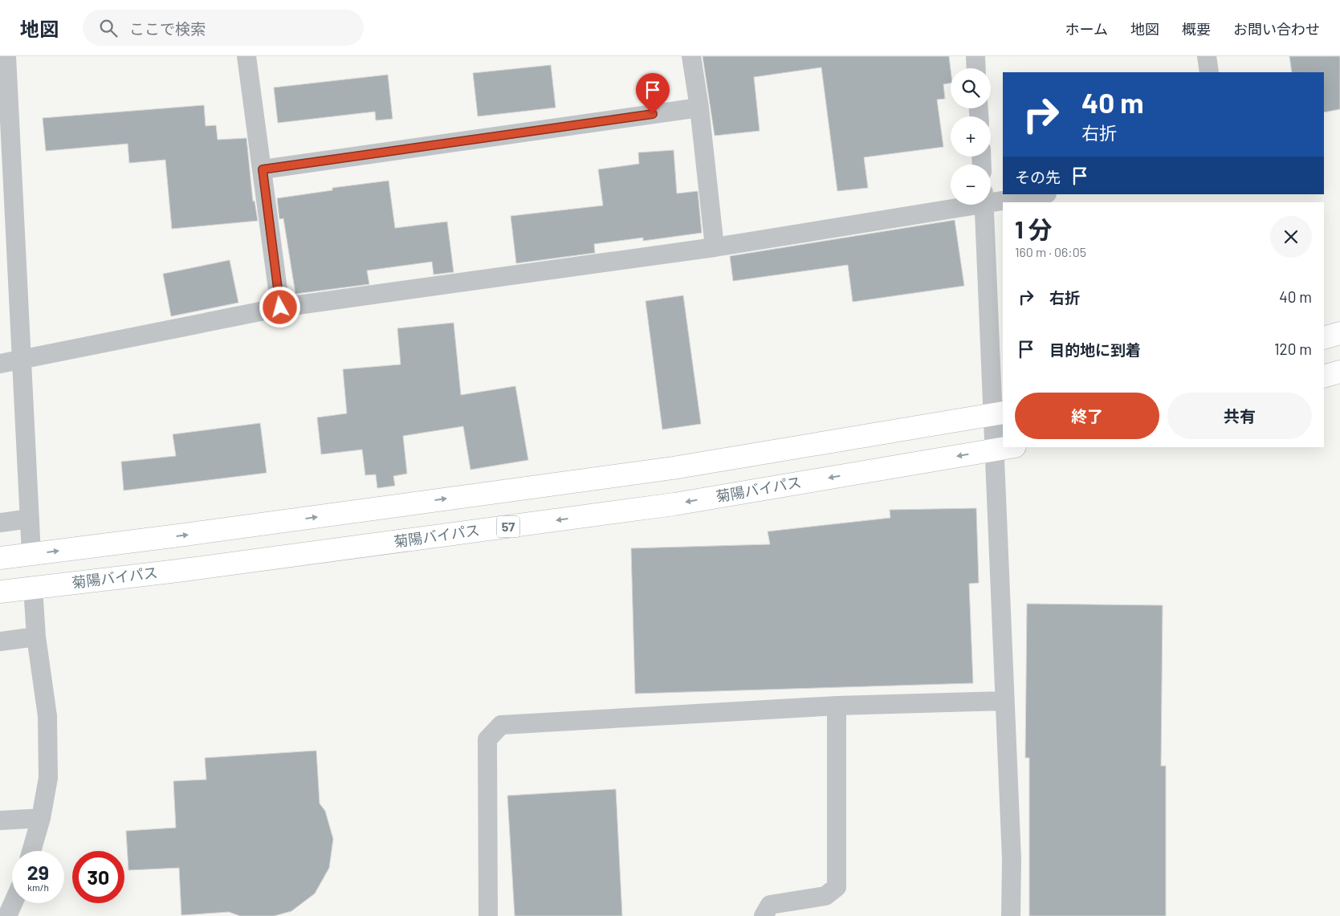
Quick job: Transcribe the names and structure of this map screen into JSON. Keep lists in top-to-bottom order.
{
  "streets": {
    "highway": ["菊陽バイパス", "57"]
  },
  "page": {
    "header": "地図",
    "search": "ここで検索",
    "nav": [
      "ホーム",
      "地図",
      "概要",
      "お問い合わせ"
    ],
    "map_buttons": ["+", "−"],
    "turn": ["40 m", "右折"],
    "then": "その先",
    "heading": ["1 分", "160 m · 06:05"],
    "list": [
      {
        "name": "右折",
        "value": "40 m"
      },
      {
        "name": "目的地に到着",
        "value": "120 m"
      }
    ],
    "buttons": ["終了", "共有"],
    "speed": "29 km/h",
    "limit": "30"
  }
}
